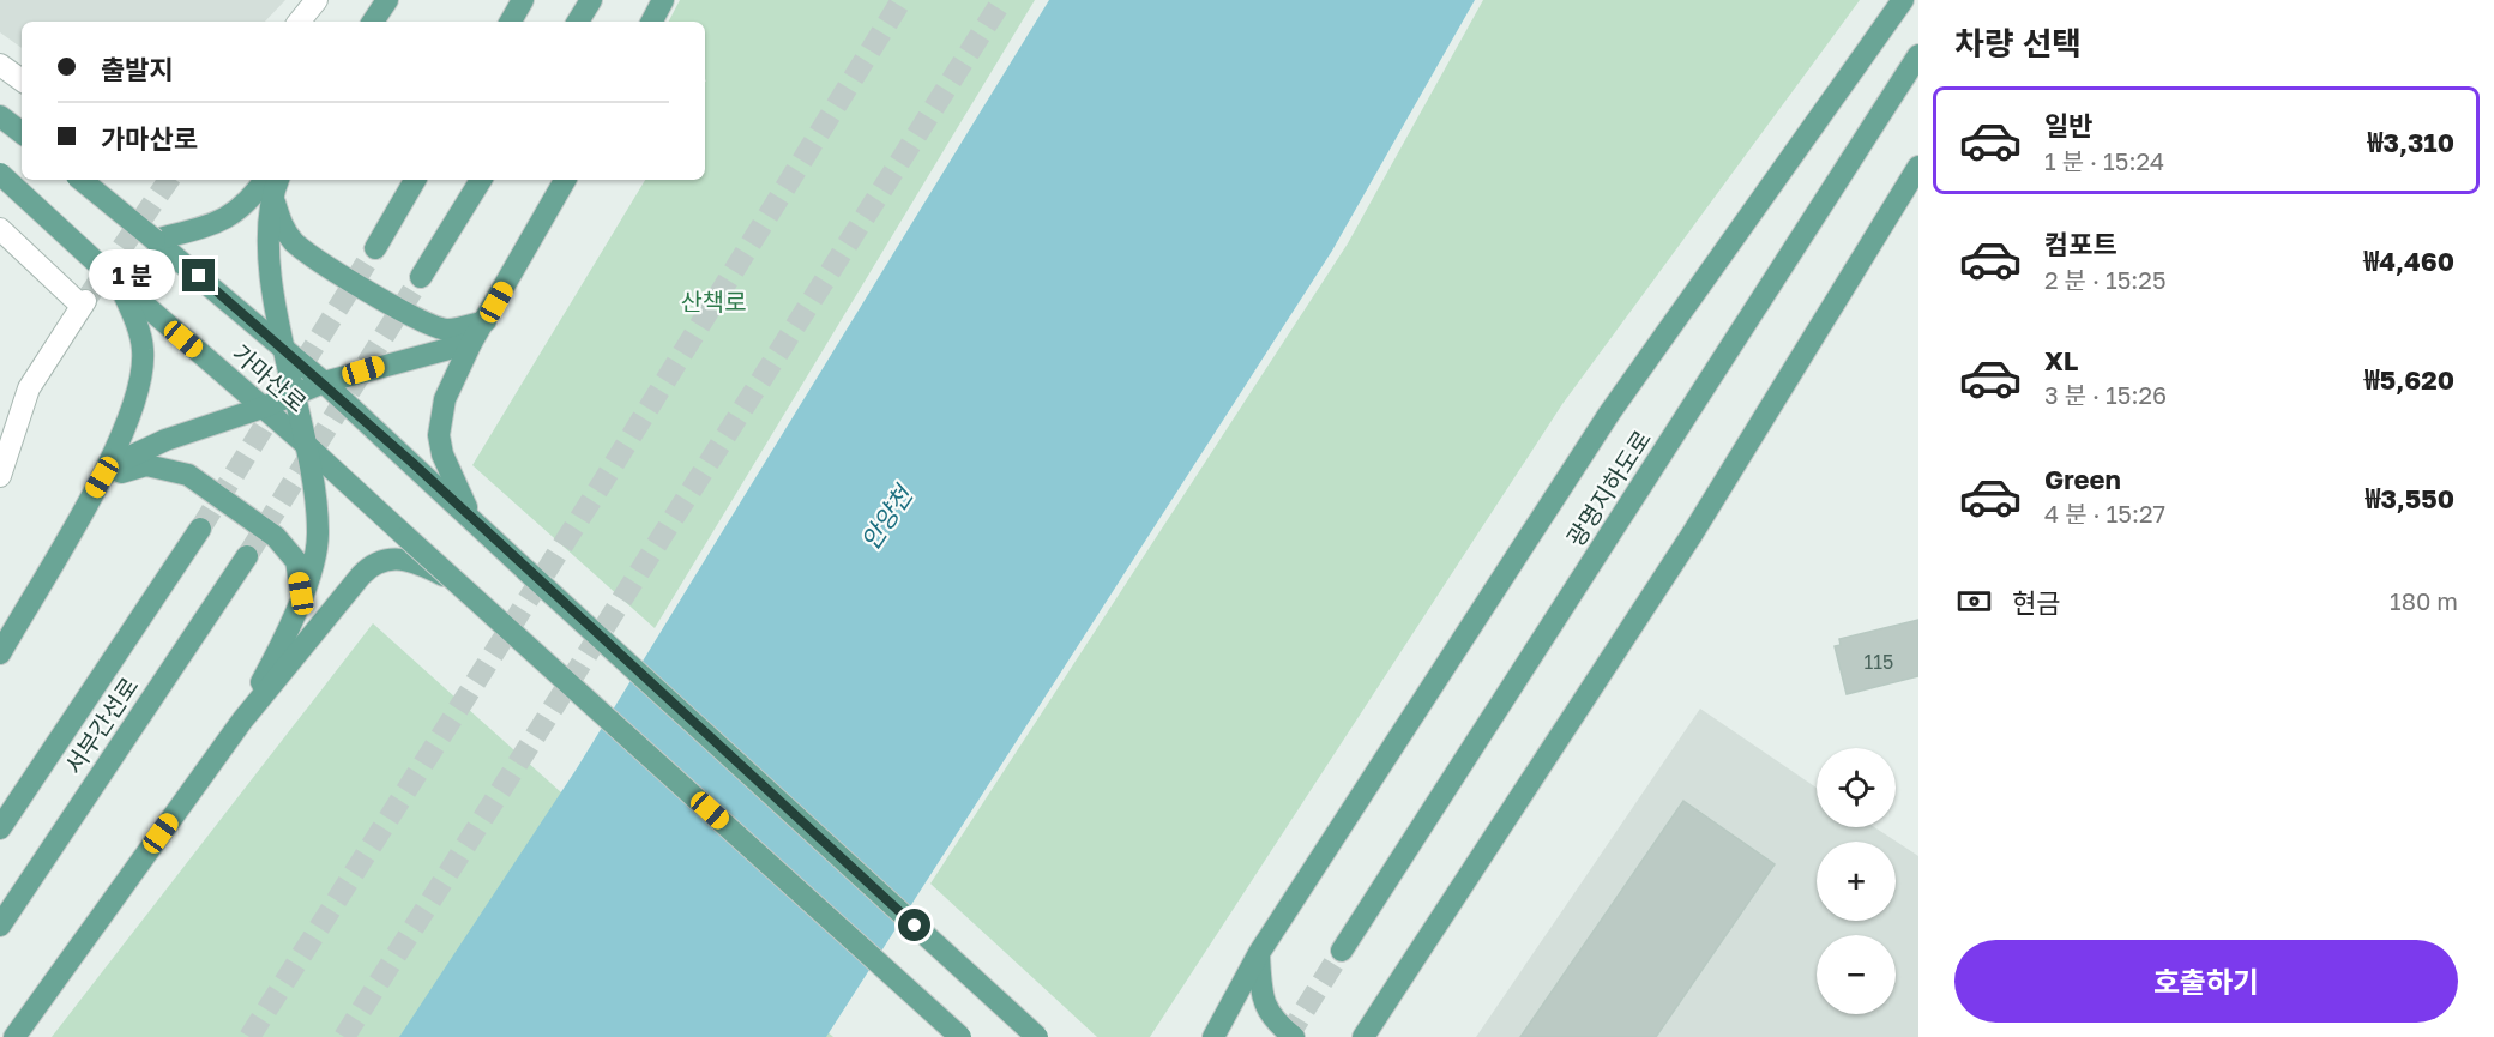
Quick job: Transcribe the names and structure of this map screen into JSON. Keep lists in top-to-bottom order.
{
  "streets": {
    "main road": ["가마산로", "광명지하도로", "서부간선로"]
  },
  "water": ["안양천"],
  "parks": ["산책로"],
  "house_numbers": ["115"],
  "page": {
    "heading": "차량 선택",
    "banner": ["출발지", "가마산로"],
    "list": [
      {
        "name": "일반",
        "note": "1 분 · 15:24",
        "value": "₩3,310"
      },
      {
        "name": "컴포트",
        "note": "2 분 · 15:25",
        "value": "₩4,460"
      },
      {
        "name": "XL",
        "note": "3 분 · 15:26",
        "value": "₩5,620"
      },
      {
        "name": "Green",
        "note": "4 분 · 15:27",
        "value": "₩3,550"
      }
    ],
    "bubble": "1 분",
    "pay": ["현금", "180 m"],
    "map_buttons": ["+", "−"],
    "buttons": "호출하기"
  }
}
